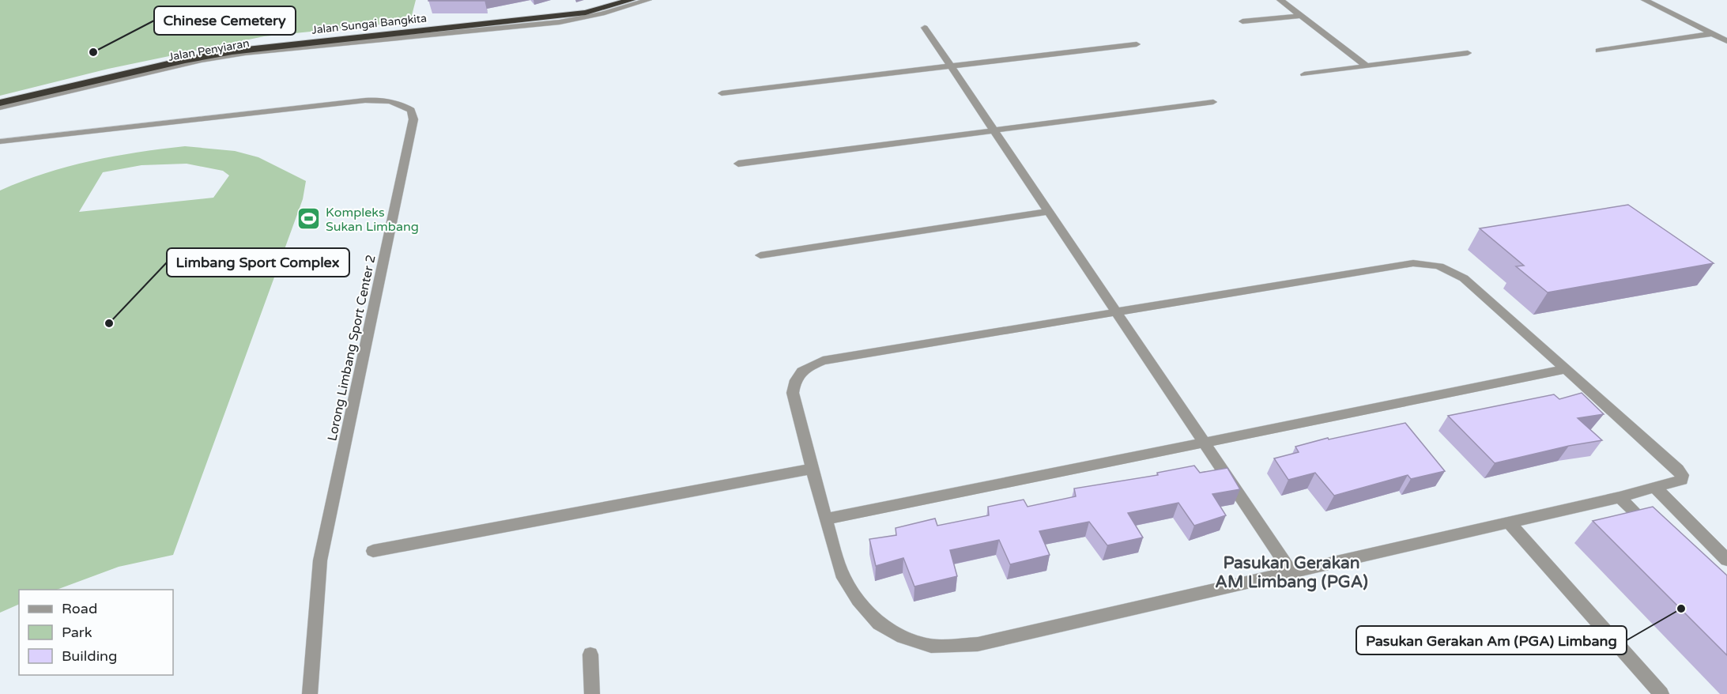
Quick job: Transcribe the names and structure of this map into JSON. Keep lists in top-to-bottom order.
{
  "streets": {
    "highway": ["Jalan Sungai Bangkita"],
    "street": ["Jalan Penyiaran", "Lorong Limbang Sport Center 2"]
  },
  "districts": ["Pasukan Gerakan AM Limbang (PGA)"],
  "places": {
    "other": ["Chinese Cemetery", "Limbang Sport Complex", "Pasukan Gerakan Am (PGA) Limbang"],
    "sports": ["Kompleks Sukan Limbang"]
  },
  "legend": ["Road", "Park", "Building"]
}
